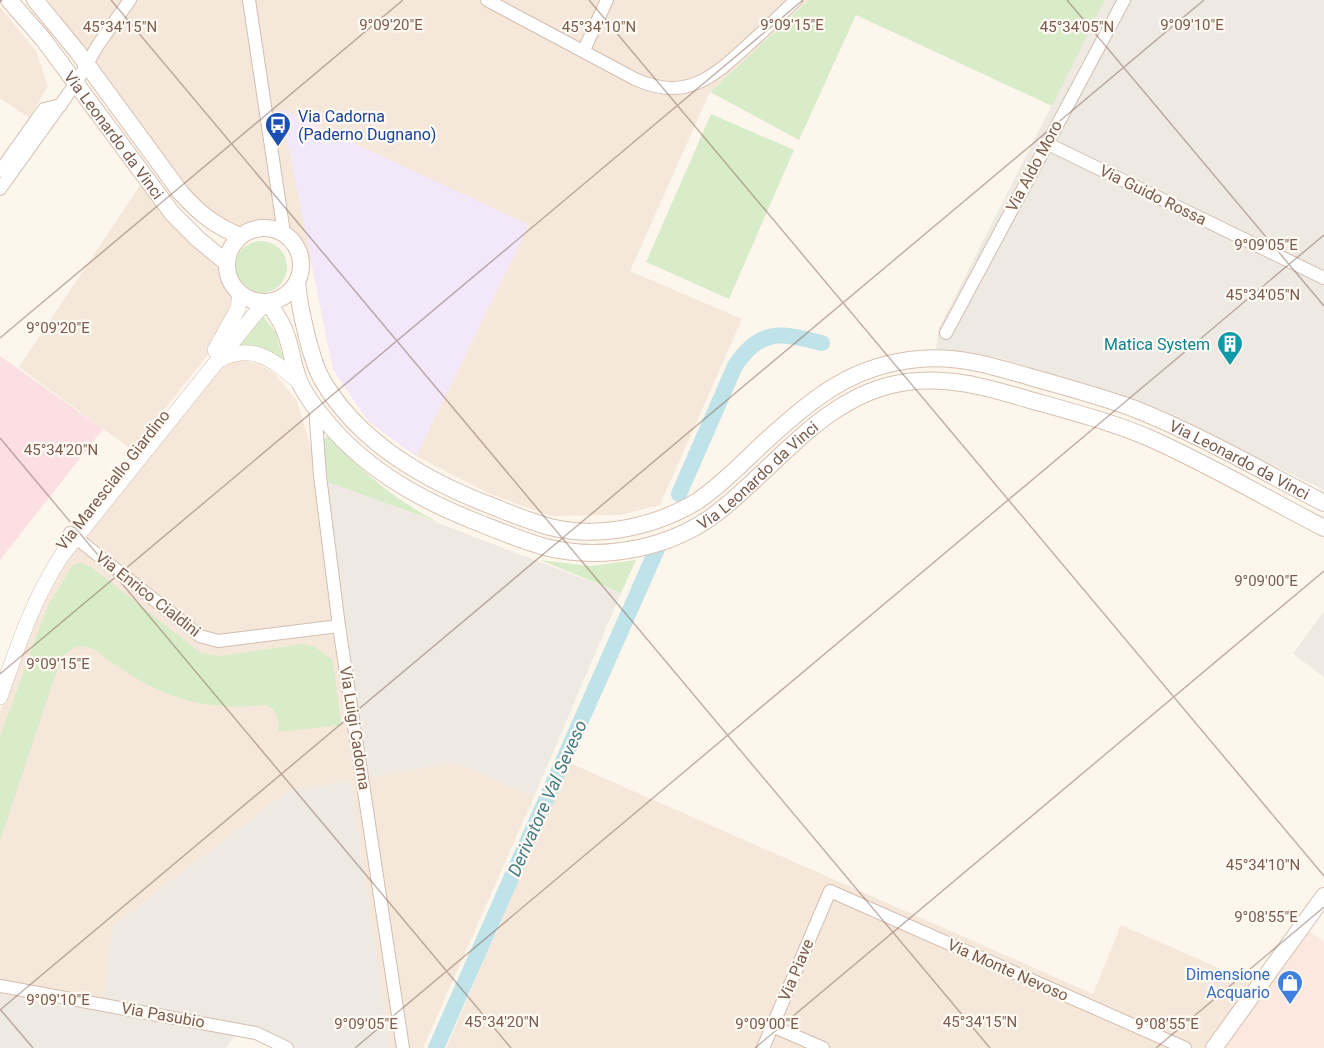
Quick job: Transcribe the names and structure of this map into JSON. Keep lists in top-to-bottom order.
{
  "streets": {
    "main road": ["Via Leonardo da Vinci"],
    "street": [
      "Via Aldo Moro",
      "Via Guido Rossa",
      "Via Maresciallo Giardino",
      "Via Enrico Cialdini",
      "Via Luigi Cadorna",
      "Via Piave",
      "Via Monte Nevoso",
      "Via Pasubio"
    ]
  },
  "crossings": [
    ["Via Leonardo da Vinci", "Via Maresciallo Giardino"],
    ["Via Leonardo da Vinci", "Via Luigi Cadorna"],
    ["Via Aldo Moro", "Via Guido Rossa"],
    ["Via Maresciallo Giardino", "Via Enrico Cialdini"],
    ["Via Enrico Cialdini", "Via Luigi Cadorna"],
    ["Via Piave", "Via Monte Nevoso"]
  ],
  "water": ["Derivatore Val Seveso"],
  "places": {
    "bus stop": ["Via Cadorna (Paderno Dugnano)"],
    "building": ["Matica System"],
    "shop": ["Dimensione Acquario"]
  },
  "coordinates": [
    "9°09'20\"E",
    "9°09'15\"E",
    "9°09'10\"E",
    "45°34'15\"N",
    "45°34'10\"N",
    "45°34'05\"N",
    "9°09'05\"E",
    "45°34'20\"N",
    "9°09'00\"E",
    "9°08'55\"E"
  ]
}
